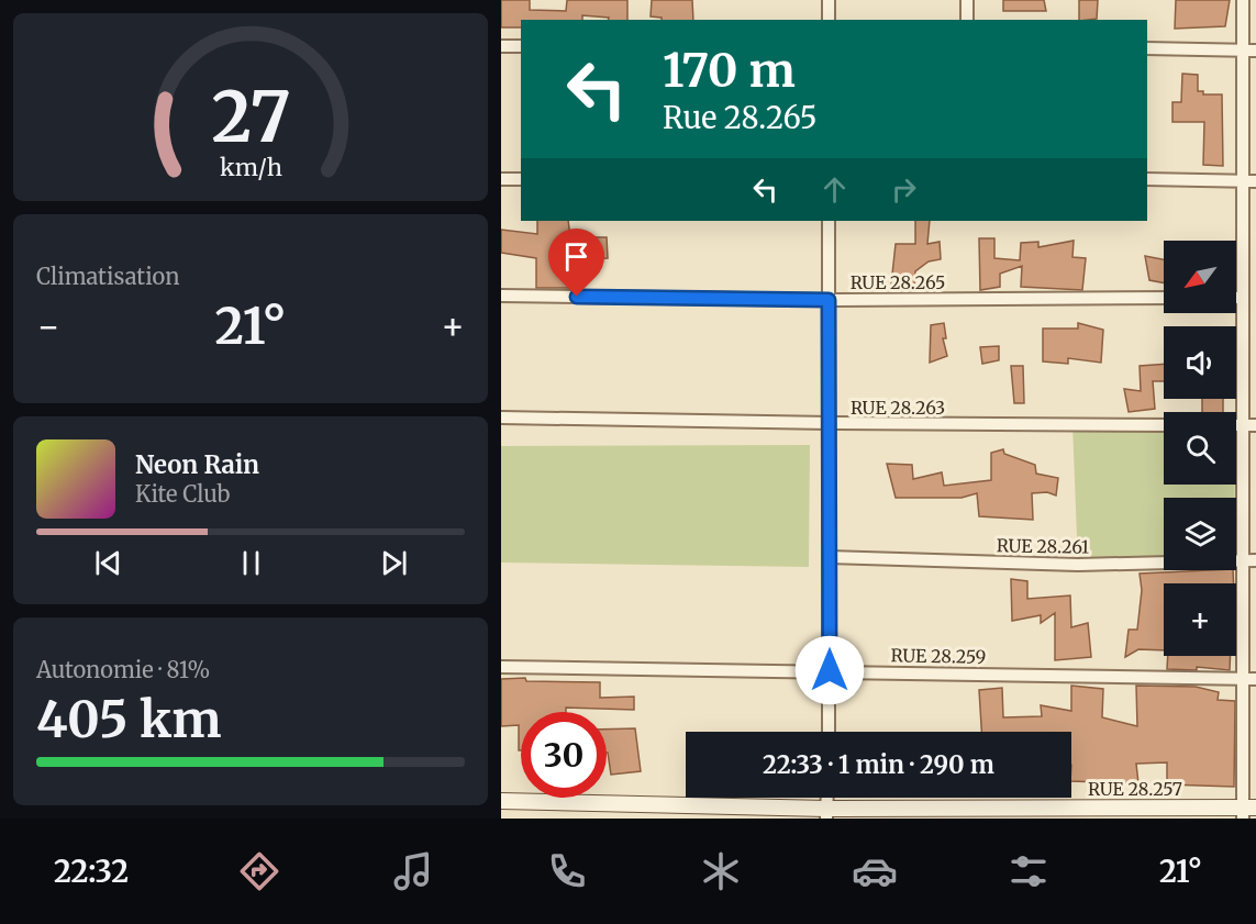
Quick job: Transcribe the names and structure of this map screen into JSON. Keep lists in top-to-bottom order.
{
  "streets": {
    "street": [
      "RUE 28.265",
      "RUE 28.263",
      "RUE 28.261",
      "RUE 28.259",
      "RUE 28.257"
    ]
  },
  "north": "bottom left",
  "page": {
    "turn": ["170 m", "Rue 28.265"],
    "tile": [
      "Climatisation",
      ["Autonomie · 81%", "405 km"]
    ],
    "map_buttons": "+",
    "heat": ["−", "21°", "+"],
    "song": ["Neon Rain", "Kite Club"],
    "limit": "30",
    "trip": "22:33 · 1 min · 290 m",
    "tabs": ["22:32", "21°"],
    "gauge": ["27", "km/h"]
  }
}
